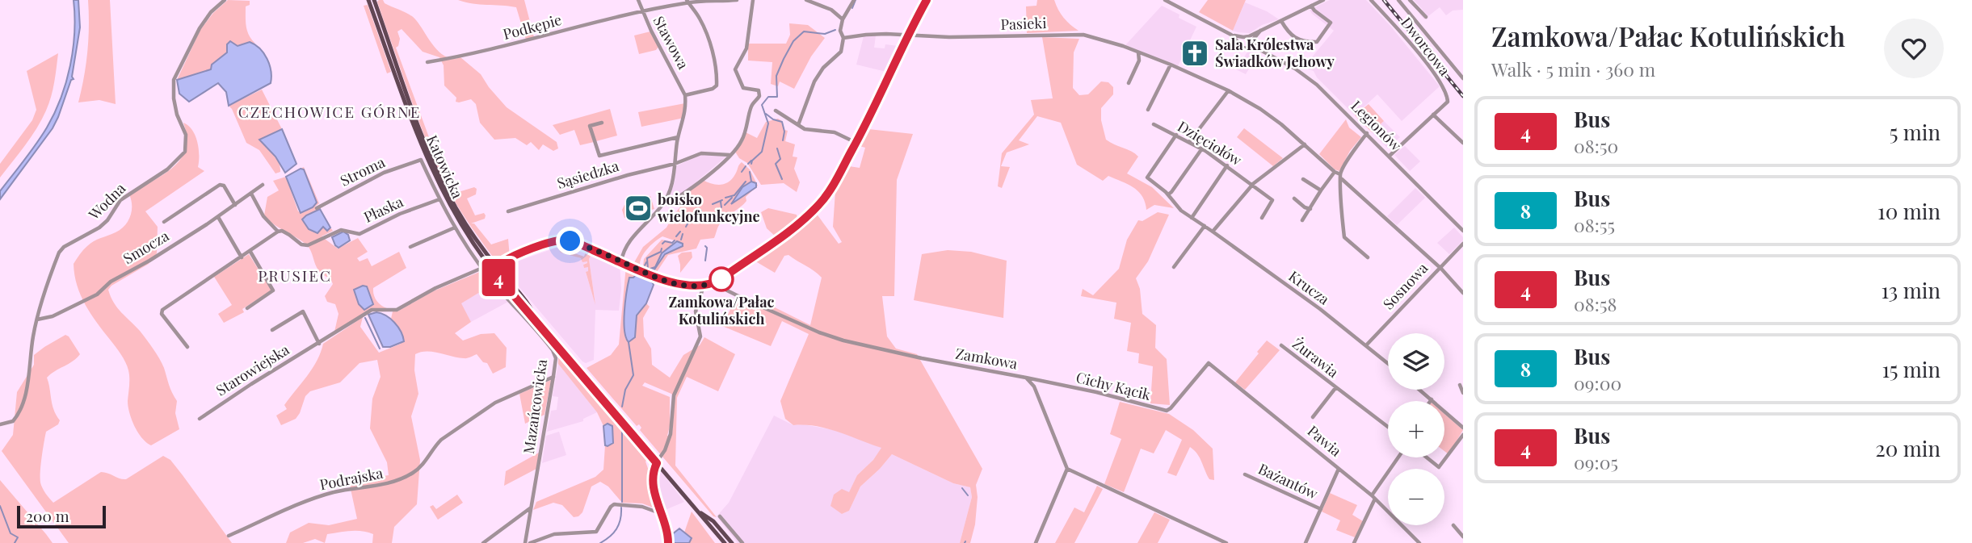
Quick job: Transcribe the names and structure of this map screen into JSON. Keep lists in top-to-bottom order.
{
  "streets": {
    "main road": ["Katowicka"],
    "street": [
      "Pasieki",
      "Podkępie",
      "Stawowa",
      "Dworcowa",
      "Legionów",
      "Dzięciołów",
      "Stroma",
      "Sąsiedzka",
      "Wodna",
      "Płaska",
      "Smocza",
      "Sosnowa",
      "Krucza",
      "Żurawia",
      "Zamkowa",
      "Starowiejska",
      "Cichy Kącik",
      "Mazańcowicka",
      "Pawia",
      "Podrajska",
      "Bażantów"
    ]
  },
  "crossings": [
    ["Pasieki", "Sosnowa"],
    ["Podkępie", "Stawowa"],
    ["Dworcowa", "Legionów"],
    ["Dzięciołów", "Krucza"],
    ["Stroma", "Płaska"],
    ["Wodna", "Smocza"],
    ["Płaska", "Smocza"],
    ["Sosnowa", "Krucza"],
    ["Zamkowa", "Cichy Kącik"],
    ["Cichy Kącik", "Pawia"],
    ["Mazańcowicka", "Podrajska"]
  ],
  "districts": ["CZECHOWICE GÓRNE", "PRUSIEC"],
  "places": {
    "church": ["Sala Królestwa Świadków Jehowy"],
    "sports": ["boisko wielofunkcyjne"],
    "other": ["Zamkowa/Pałac Kotulińskich"]
  },
  "lines": ["bus line 4"],
  "scale_bar": "200 m",
  "page": {
    "on_map": "4",
    "heading": ["Zamkowa/Pałac Kotulińskich", "Walk · 5 min · 360 m"],
    "list": [
      {
        "mark": "4",
        "name": "Bus",
        "note": "08:50",
        "value": "5 min"
      },
      {
        "mark": "8",
        "name": "Bus",
        "note": "08:55",
        "value": "10 min"
      },
      {
        "mark": "4",
        "name": "Bus",
        "note": "08:58",
        "value": "13 min"
      },
      {
        "mark": "8",
        "name": "Bus",
        "note": "09:00",
        "value": "15 min"
      },
      {
        "mark": "4",
        "name": "Bus",
        "note": "09:05",
        "value": "20 min"
      }
    ],
    "map_buttons": ["+", "−"],
    "scale": "200 m"
  }
}
